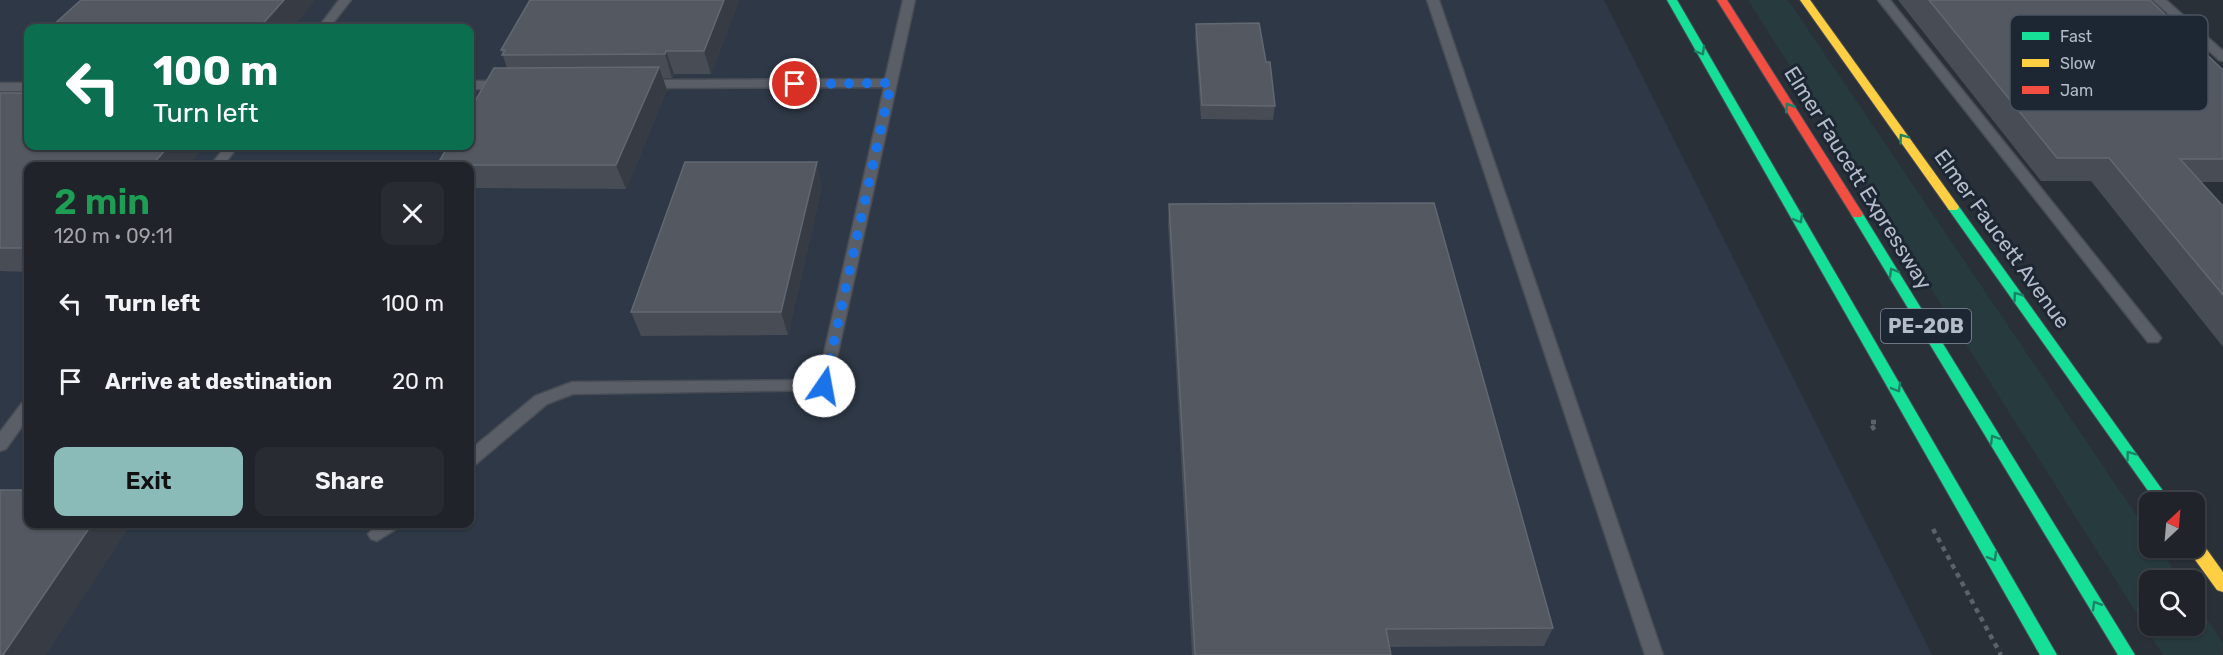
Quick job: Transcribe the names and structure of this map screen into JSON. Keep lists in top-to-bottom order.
{
  "streets": {
    "main road": ["Elmer Faucett Expressway", "Elmer Faucett Avenue", "PE-20B"]
  },
  "one_way": ["Elmer Faucett Avenue"],
  "legend": ["Fast", "Slow", "Jam"],
  "north": "top right",
  "page": {
    "turn": ["100 m", "Turn left"],
    "heading": ["2 min", "120 m · 09:11"],
    "list": [
      {
        "name": "Turn left",
        "value": "100 m"
      },
      {
        "name": "Arrive at destination",
        "value": "20 m"
      }
    ],
    "buttons": ["Exit", "Share"]
  }
}
